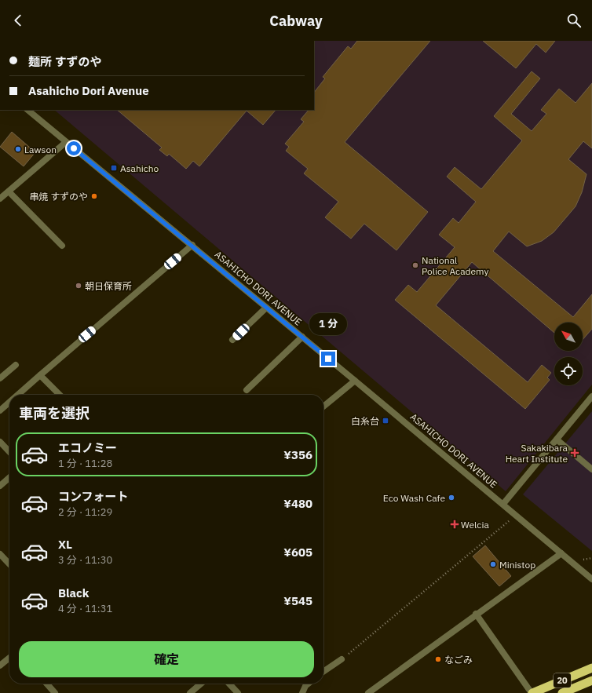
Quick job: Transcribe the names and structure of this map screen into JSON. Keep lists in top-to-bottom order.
{
  "streets": {
    "highway": ["20"],
    "street": ["ASAHICHO DORI AVENUE"]
  },
  "places": {
    "other": [
      "Lawson",
      "串焼 すずのや",
      "National Police Academy",
      "朝日保育所",
      "Eco Wash Cafe",
      "Ministop",
      "なごみ"
    ],
    "transit": ["Asahicho", "白糸台"],
    "health": ["Sakakibara Heart Institute", "Welcia"]
  },
  "north": "top left",
  "page": {
    "header": "Cabway",
    "banner": ["麺所 すずのや", "Asahicho Dori Avenue"],
    "bubble": "1 分",
    "heading": "車両を選択",
    "list": [
      {
        "name": "エコノミー",
        "note": "1 分 · 11:28",
        "value": "¥356"
      },
      {
        "name": "コンフォート",
        "note": "2 分 · 11:29",
        "value": "¥480"
      },
      {
        "name": "XL",
        "note": "3 分 · 11:30",
        "value": "¥605"
      },
      {
        "name": "Black",
        "note": "4 分 · 11:31",
        "value": "¥545"
      }
    ],
    "buttons": "確定"
  }
}
